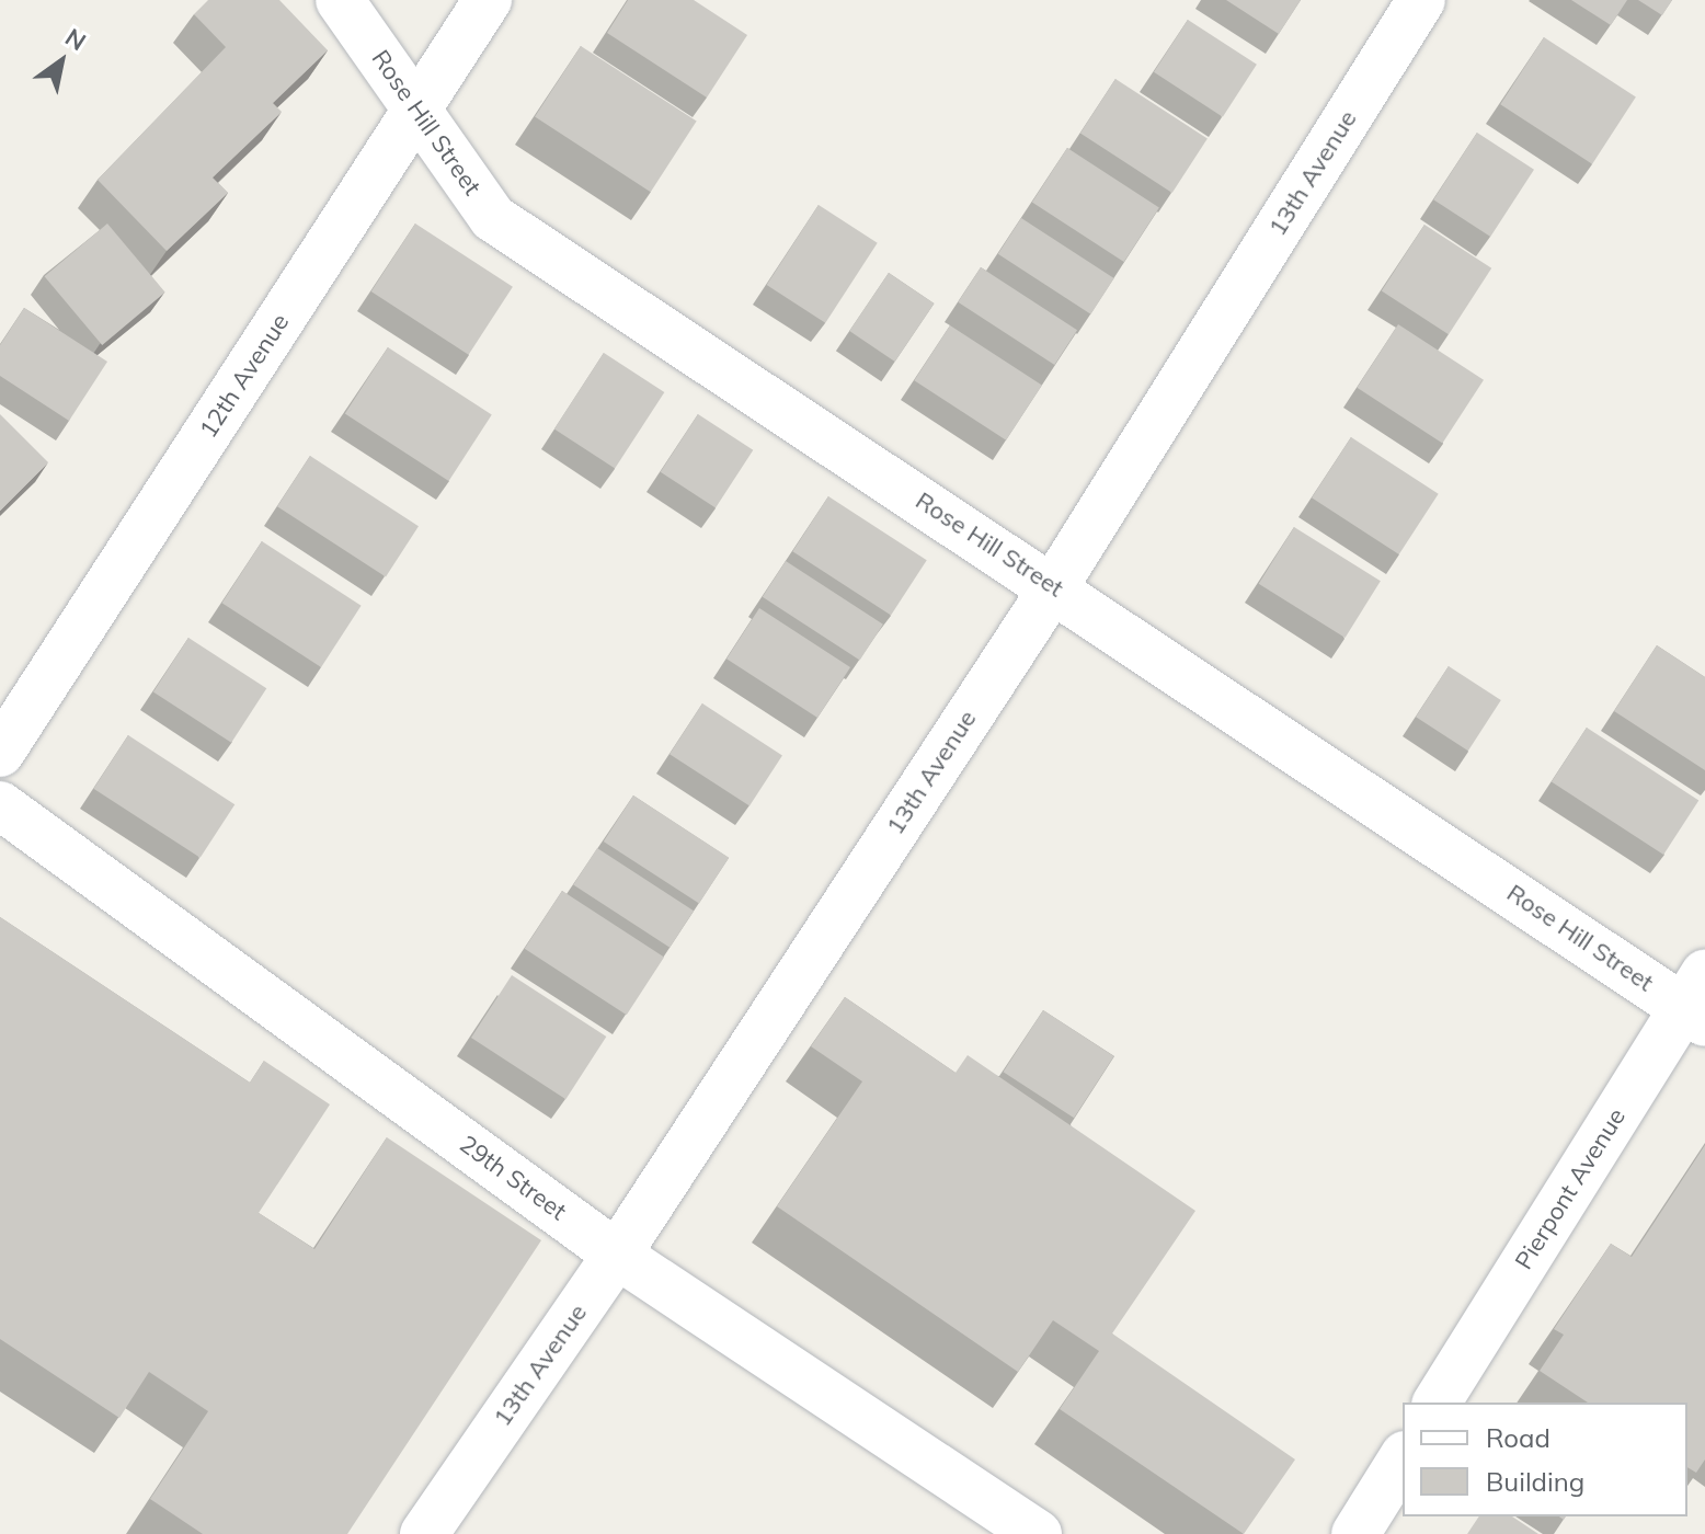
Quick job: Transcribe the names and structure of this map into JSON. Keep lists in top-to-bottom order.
{
  "streets": {
    "street": [
      "Rose Hill Street",
      "13th Avenue",
      "12th Avenue",
      "29th Street",
      "Pierpont Avenue"
    ]
  },
  "crossings": [
    ["Rose Hill Street", "13th Avenue"],
    ["Rose Hill Street", "12th Avenue"],
    ["Rose Hill Street", "Pierpont Avenue"],
    ["13th Avenue", "29th Street"]
  ],
  "legend": ["Road", "Building"],
  "north": "top right"
}
